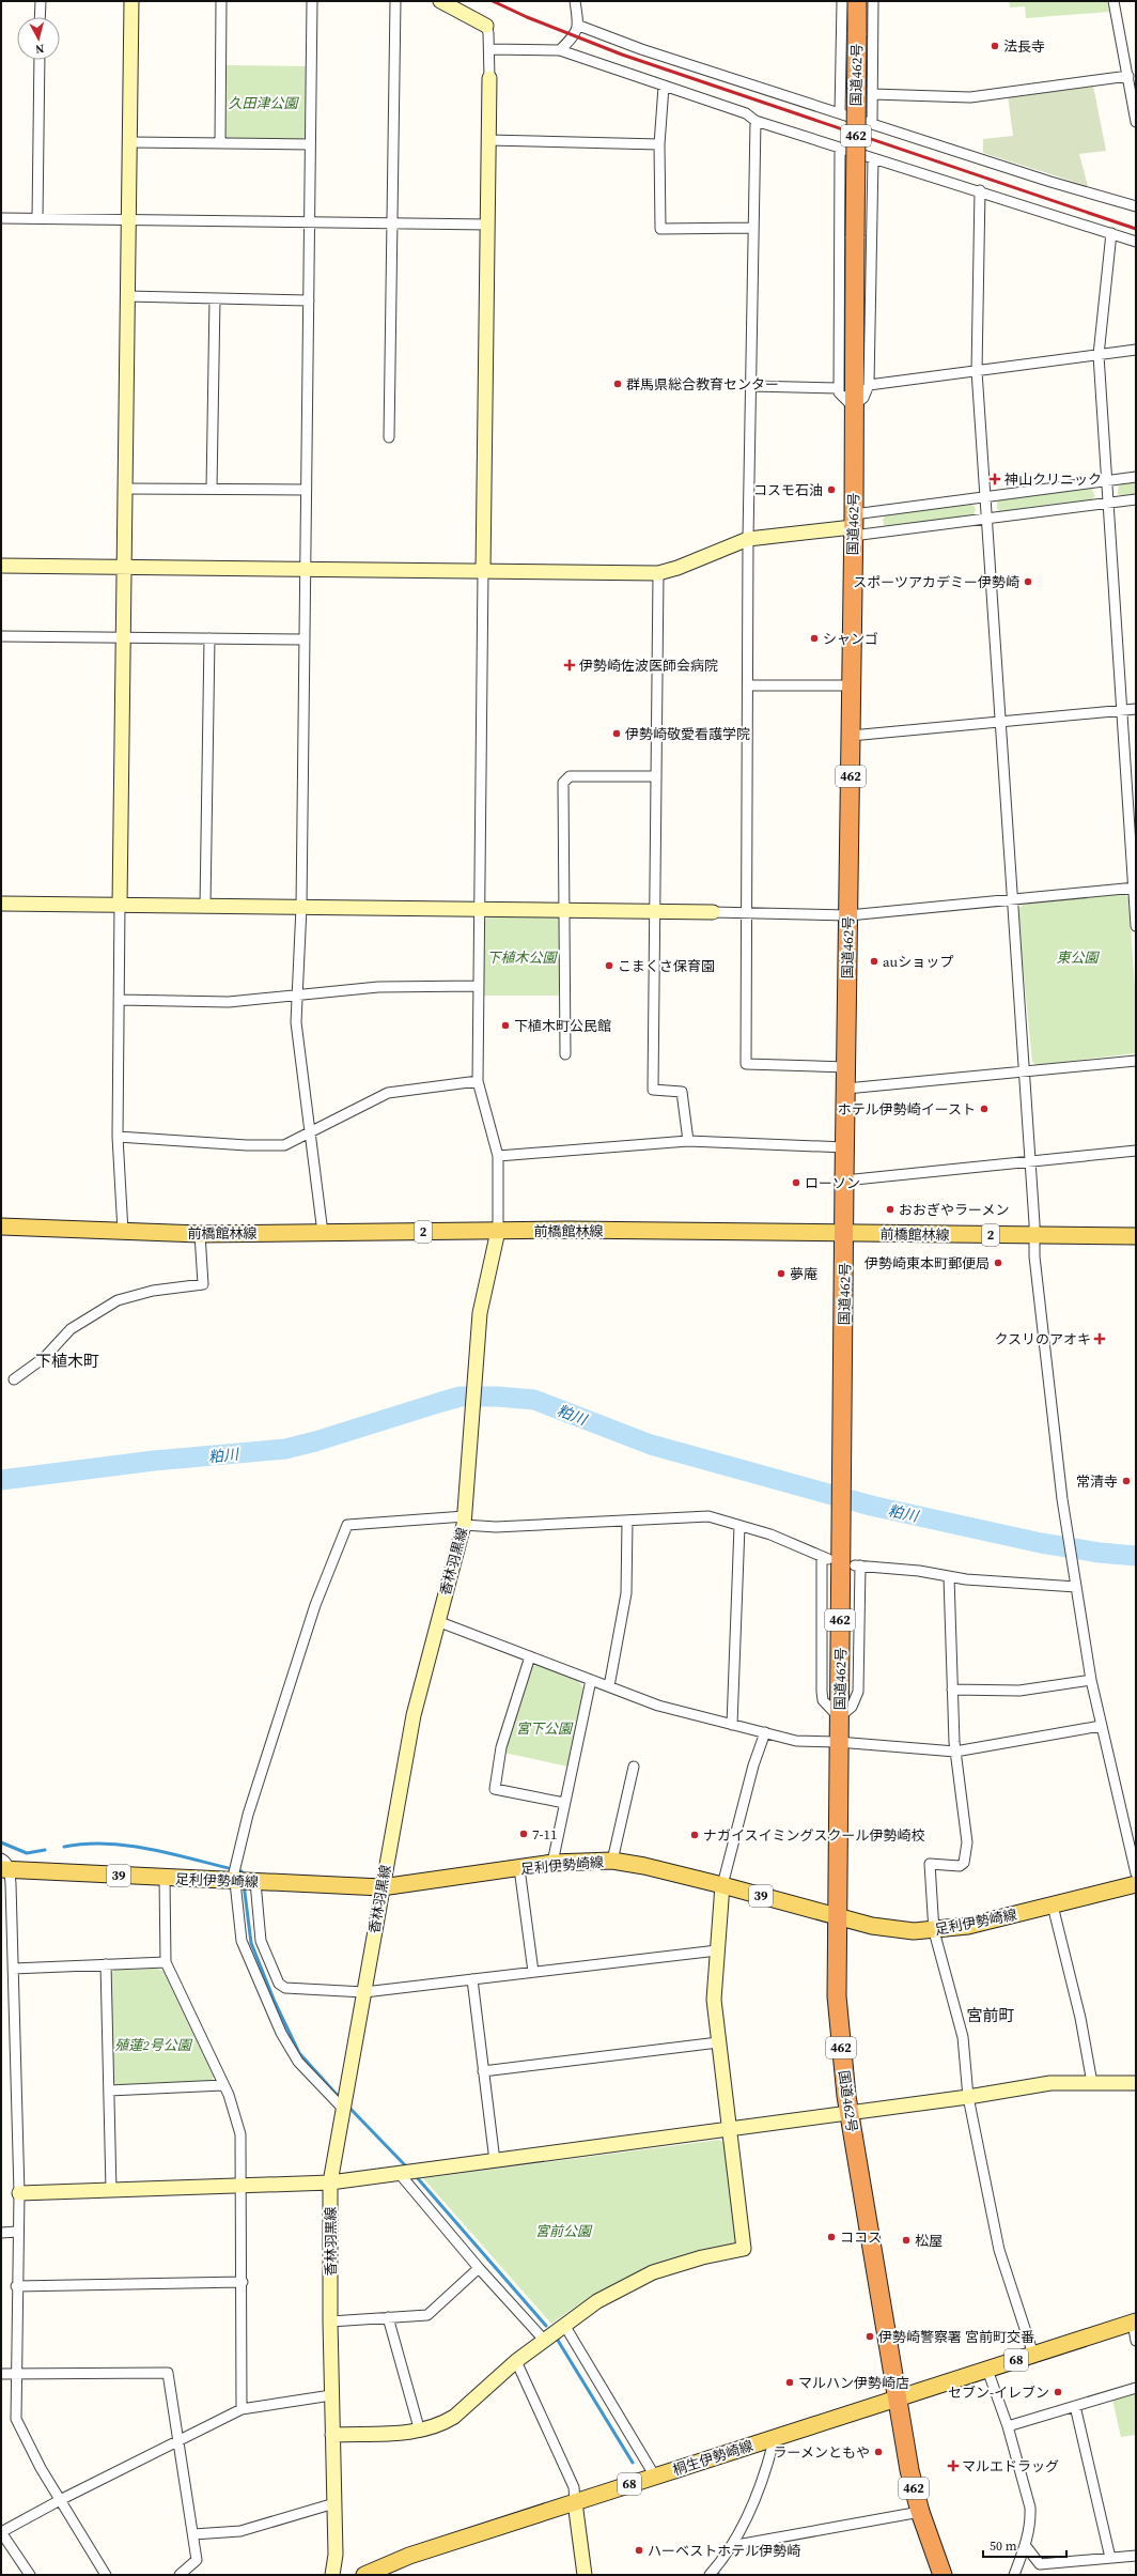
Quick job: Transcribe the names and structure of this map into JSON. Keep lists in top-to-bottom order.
{
  "streets": {
    "highway": ["国道462号", "462"],
    "main road": [
      "前橋館林線",
      "2",
      "足利伊勢崎線",
      "39",
      "68",
      "桐生伊勢崎線"
    ],
    "street": ["香林羽黒線"]
  },
  "crossings": [
    ["国道462号", "前橋館林線"],
    ["国道462号", "足利伊勢崎線"],
    ["国道462号", "桐生伊勢崎線"],
    ["前橋館林線", "香林羽黒線"],
    ["香林羽黒線", "足利伊勢崎線"]
  ],
  "districts": ["下植木町", "宮前町"],
  "water": ["粕川"],
  "parks": [
    "久田津公園",
    "下植木公園",
    "東公園",
    "宮下公園",
    "殖蓮2号公園",
    "宮前公園"
  ],
  "places": {
    "other": [
      "法長寺",
      "群馬県総合教育センター",
      "コスモ石油",
      "スポーツアカデミー伊勢崎",
      "シャンゴ",
      "伊勢崎敬愛看護学院",
      "auショップ",
      "こまくさ保育園",
      "下植木町公民館",
      "ホテル伊勢崎イースト",
      "ローソン",
      "おおぎやラーメン",
      "伊勢崎東本町郵便局",
      "夢庵",
      "常清寺",
      "7-11",
      "ナガイスイミングスクール伊勢崎校",
      "ココス",
      "松屋",
      "伊勢崎警察署 宮前町交番",
      "マルハン伊勢崎店",
      "セブン-イレブン",
      "ラーメンともや",
      "ハーベストホテル伊勢崎"
    ],
    "health": [
      "神山クリニック",
      "伊勢崎佐波医師会病院",
      "クスリのアオキ",
      "マルエドラッグ"
    ]
  },
  "scale_bar": "50 m",
  "north": "bottom"
}
